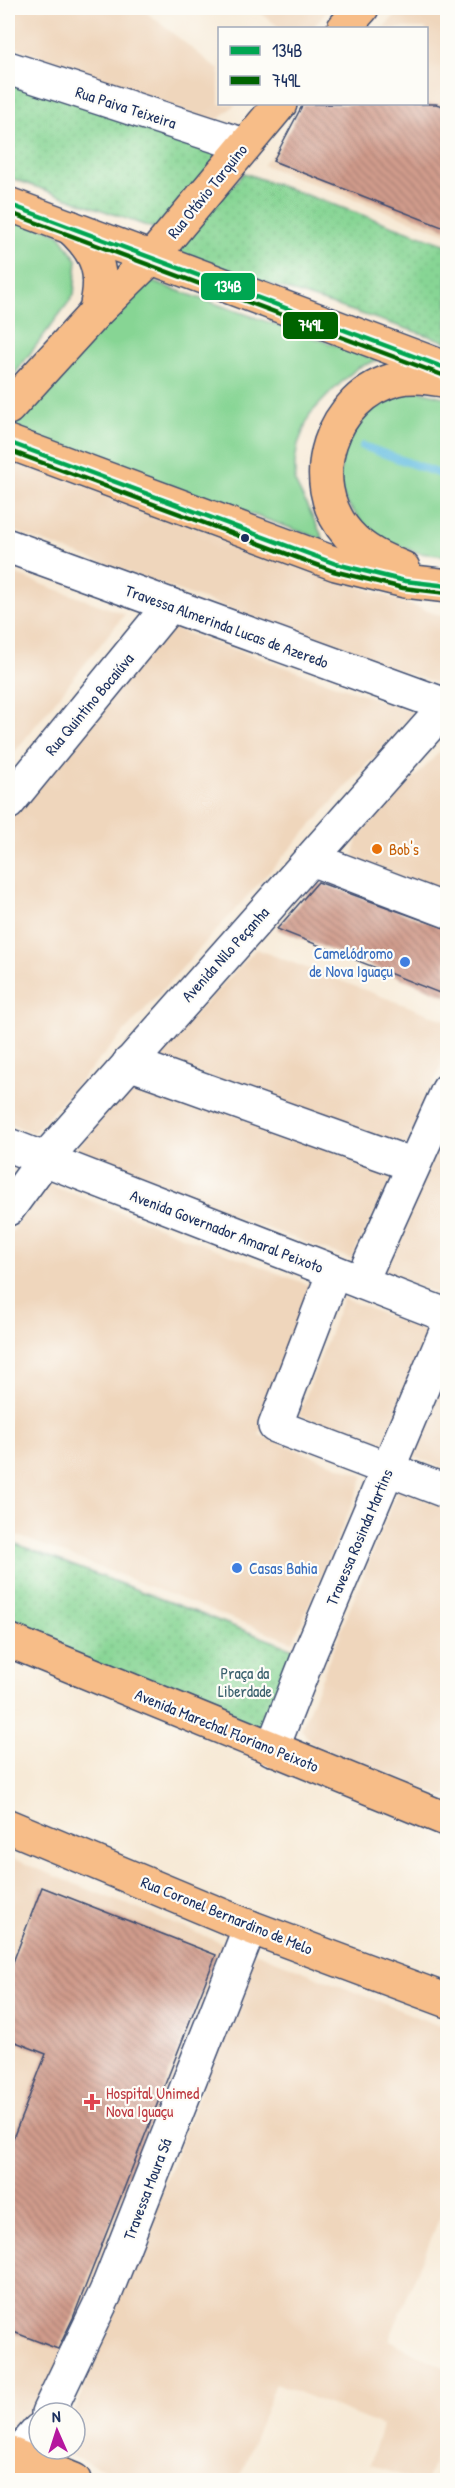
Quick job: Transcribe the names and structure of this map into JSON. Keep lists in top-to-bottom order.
{
  "streets": {
    "main road": ["Rua Otávio Tarquino", "Avenida Marechal Floriano Peixoto", "Rua Coronel Bernardino de Melo"],
    "street": [
      "Rua Paiva Teixeira",
      "Travessa Almerinda Lucas de Azeredo",
      "Rua Quintino Bocaiúva",
      "Avenida Nilo Peçanha",
      "Avenida Governador Amaral Peixoto",
      "Travessa Rosinda Martins",
      "Travessa Moura Sá"
    ]
  },
  "crossings": [
    ["Rua Paiva Teixeira", "Rua Otávio Tarquino"],
    ["Travessa Almerinda Lucas de Azeredo", "Rua Quintino Bocaiúva"],
    ["Travessa Almerinda Lucas de Azeredo", "Avenida Nilo Peçanha"],
    ["Avenida Nilo Peçanha", "Avenida Governador Amaral Peixoto"],
    ["Travessa Rosinda Martins", "Avenida Marechal Floriano Peixoto"],
    ["Rua Coronel Bernardino de Melo", "Travessa Moura Sá"]
  ],
  "parks": ["Praça da Liberdade"],
  "places": {
    "other": ["Bob's", "Camelódromo de Nova Iguaçu", "Casas Bahia"],
    "health": ["Hospital Unimed Nova Iguaçu"]
  },
  "lines": ["transit line 134B", "transit line 749L"],
  "legend": ["134B", "749L"],
  "north": "top"
}
